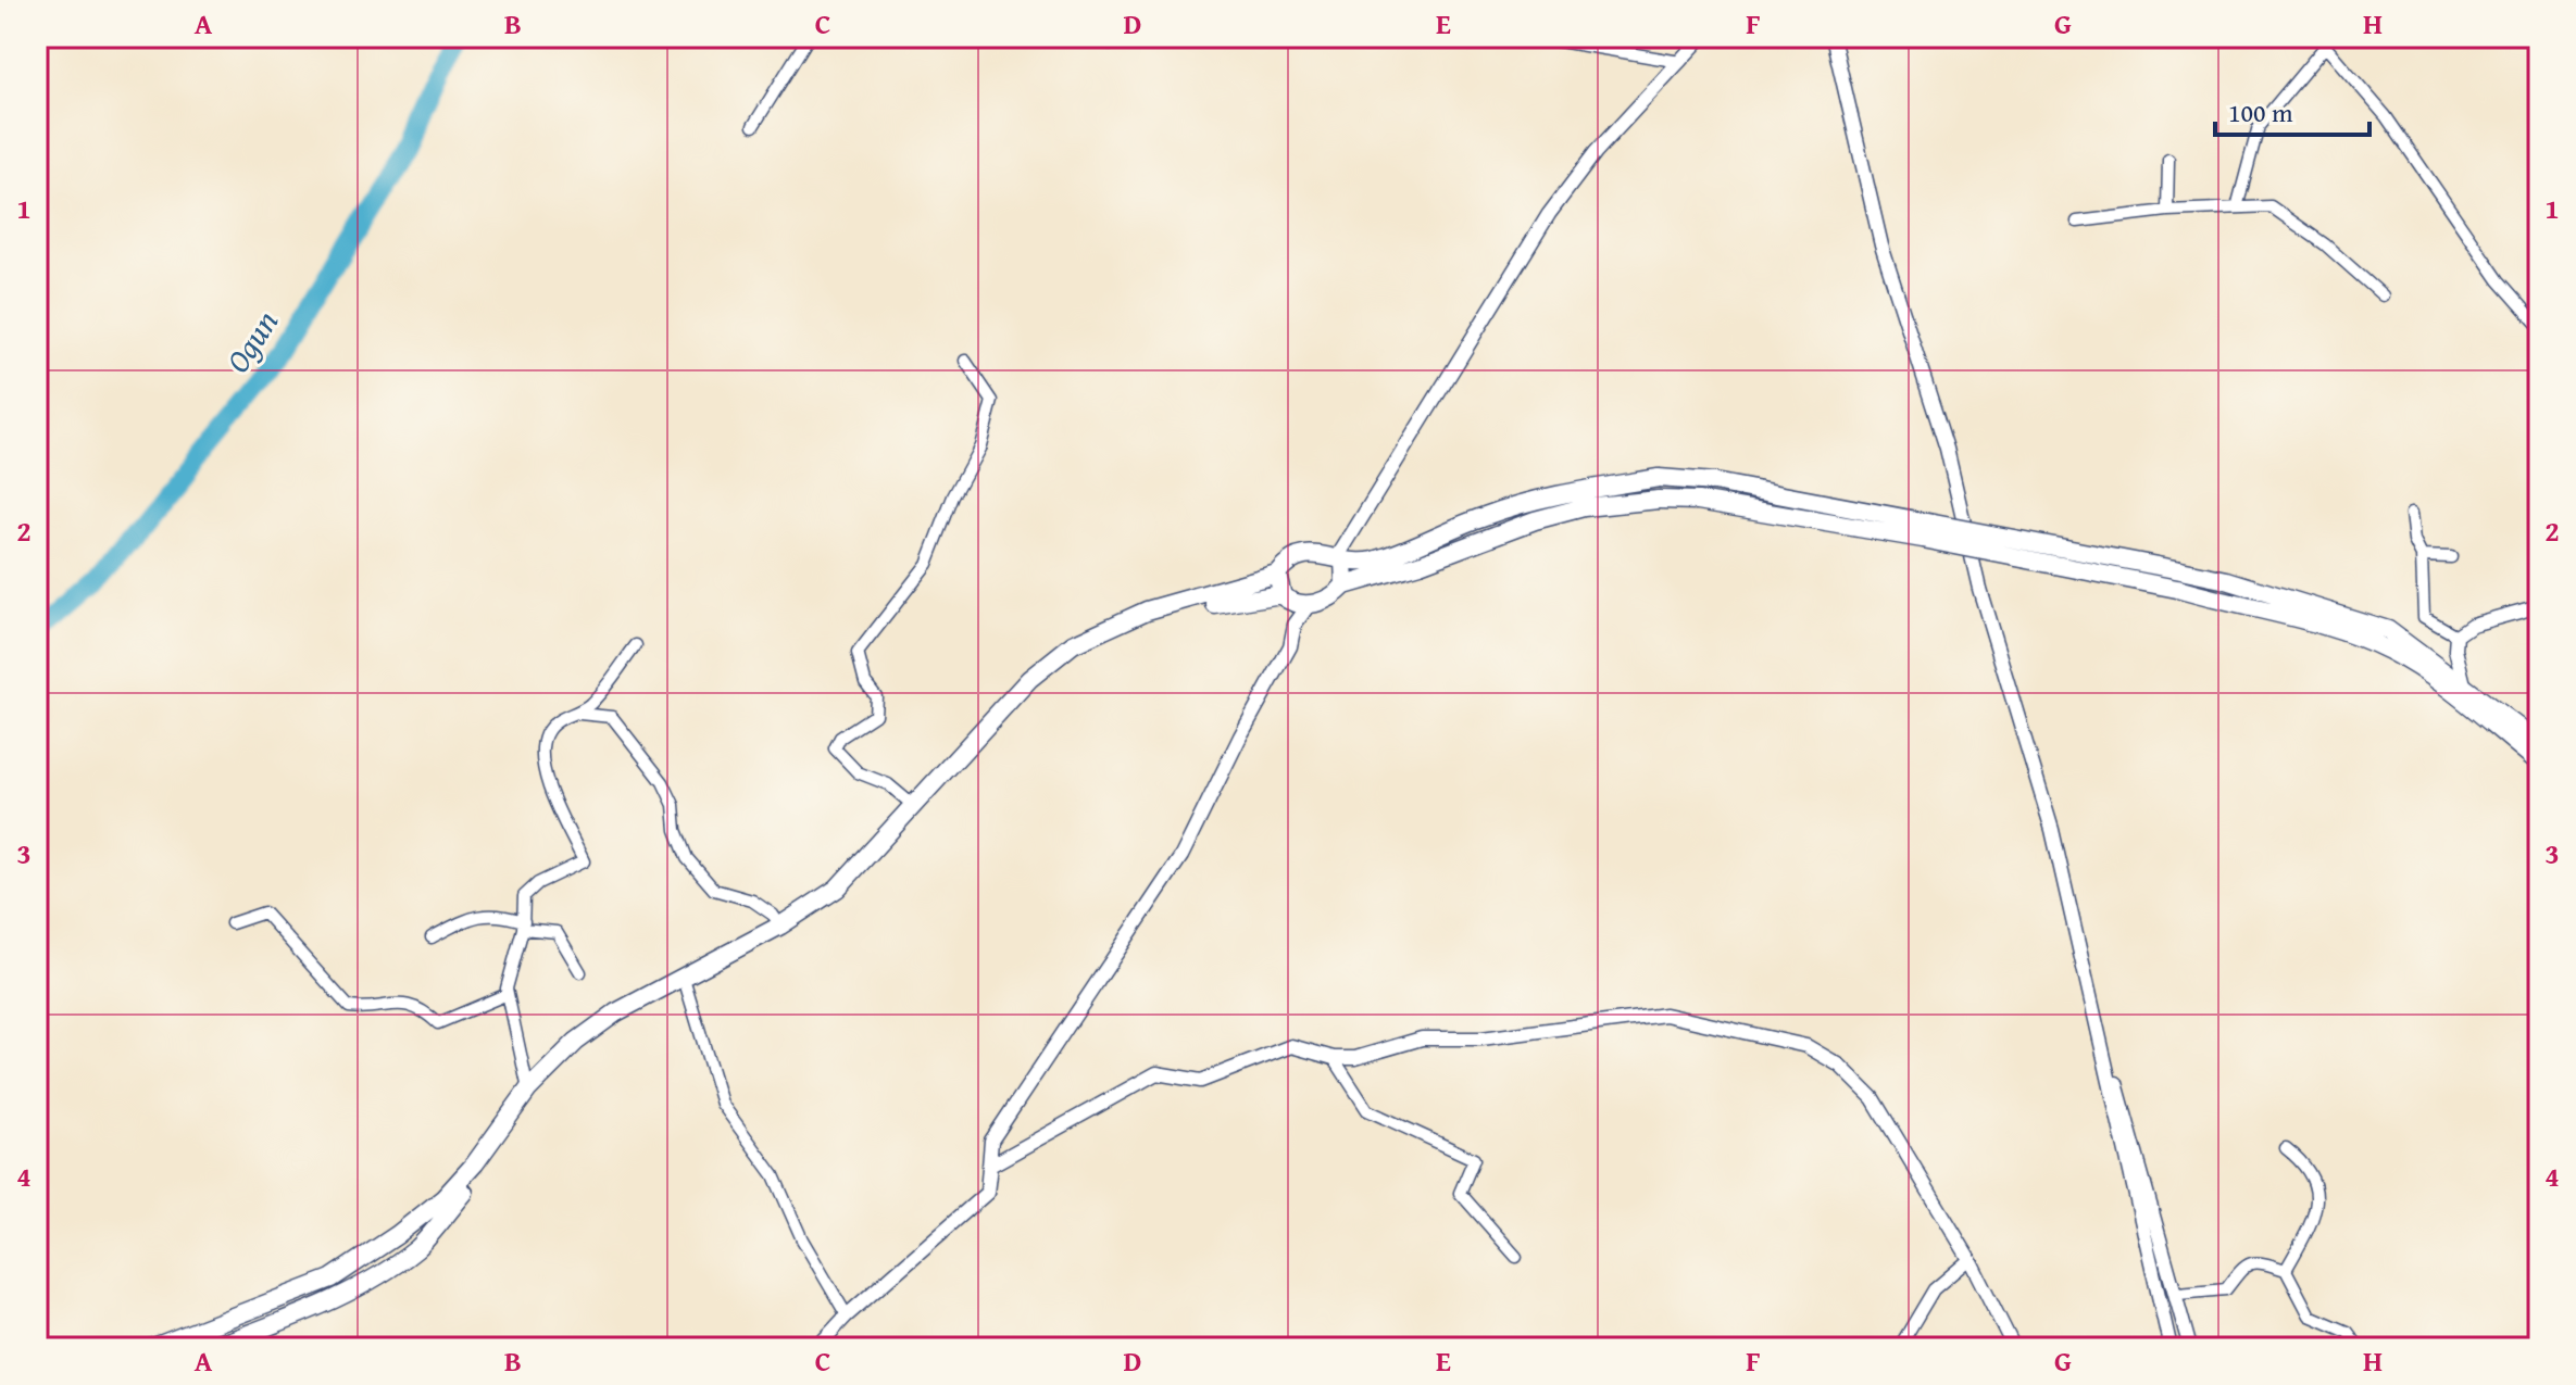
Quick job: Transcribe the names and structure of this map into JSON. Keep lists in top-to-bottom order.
{
  "water": ["Ogun"],
  "scale_bar": "100 m",
  "grid": {
    "columns": [
      "A",
      "B",
      "C",
      "D",
      "E",
      "F",
      "G",
      "H"
    ],
    "rows": [
      "1",
      "2",
      "3",
      "4"
    ]
  }
}
